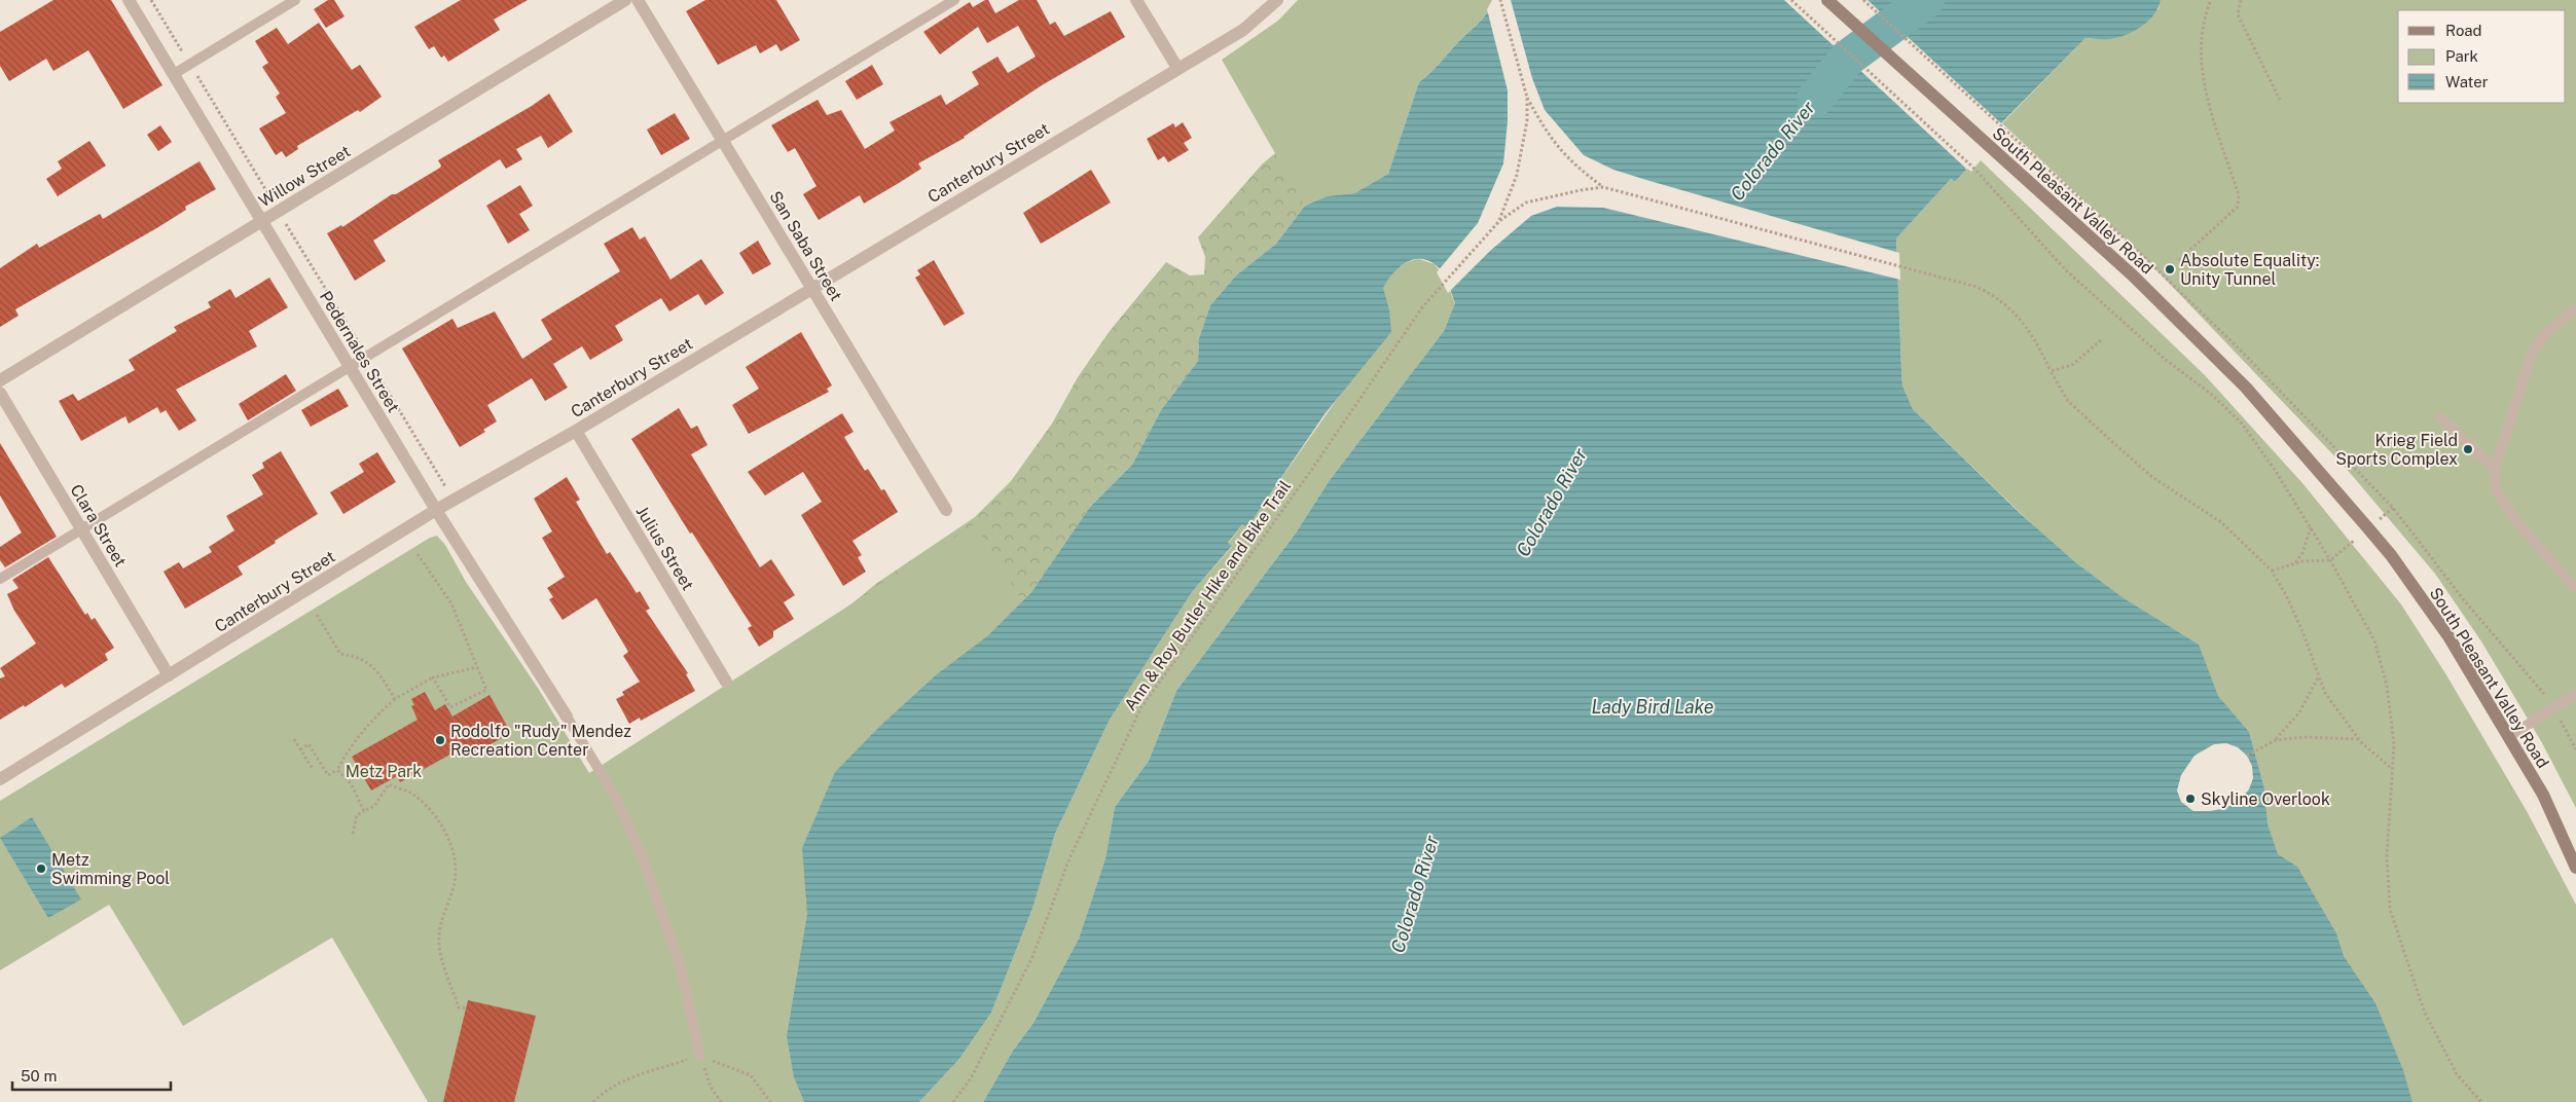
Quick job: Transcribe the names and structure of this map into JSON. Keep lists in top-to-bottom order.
{
  "streets": {
    "main road": ["South Pleasant Valley Road"],
    "street": [
      "Canterbury Street",
      "Willow Street",
      "San Saba Street",
      "Pedernales Street",
      "Clara Street",
      "Julius Street"
    ],
    "path": ["Ann & Roy Butler Hike and Bike Trail"]
  },
  "crossings": [
    ["Canterbury Street", "San Saba Street"],
    ["Canterbury Street", "Pedernales Street"],
    ["Canterbury Street", "Clara Street"],
    ["Canterbury Street", "Julius Street"],
    ["Willow Street", "Pedernales Street"]
  ],
  "water": ["Colorado River", "Lady Bird Lake"],
  "parks": ["Metz Park"],
  "places": [
    "Absolute Equality: Unity Tunnel",
    "Krieg Field Sports Complex",
    "Rodolfo \"Rudy\" Mendez Recreation Center",
    "Skyline Overlook",
    "Metz Swimming Pool"
  ],
  "legend": ["Road", "Park", "Water"],
  "scale_bar": "50 m"
}
